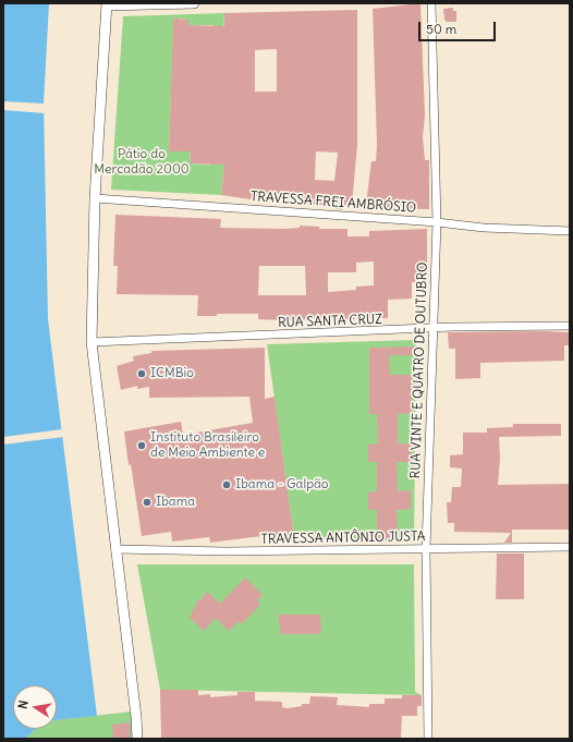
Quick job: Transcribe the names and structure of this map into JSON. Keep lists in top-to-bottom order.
{
  "streets": {
    "street": [
      "TRAVESSA FREI AMBRÓSIO",
      "RUA SANTA CRUZ",
      "RUA VINTE E QUATRO DE OUTUBRO",
      "TRAVESSA ANTÔNIO JUSTA"
    ]
  },
  "crossings": [
    ["TRAVESSA FREI AMBRÓSIO", "RUA VINTE E QUATRO DE OUTUBRO"],
    ["RUA SANTA CRUZ", "RUA VINTE E QUATRO DE OUTUBRO"],
    ["RUA VINTE E QUATRO DE OUTUBRO", "TRAVESSA ANTÔNIO JUSTA"]
  ],
  "parks": ["Pátio do Mercadão 2000"],
  "places": [
    "ICMBio",
    "Instituto Brasileiro de Meio Ambiente e",
    "Ibama - Galpão",
    "Ibama"
  ],
  "scale_bar": "50 m",
  "north": "left"
}
